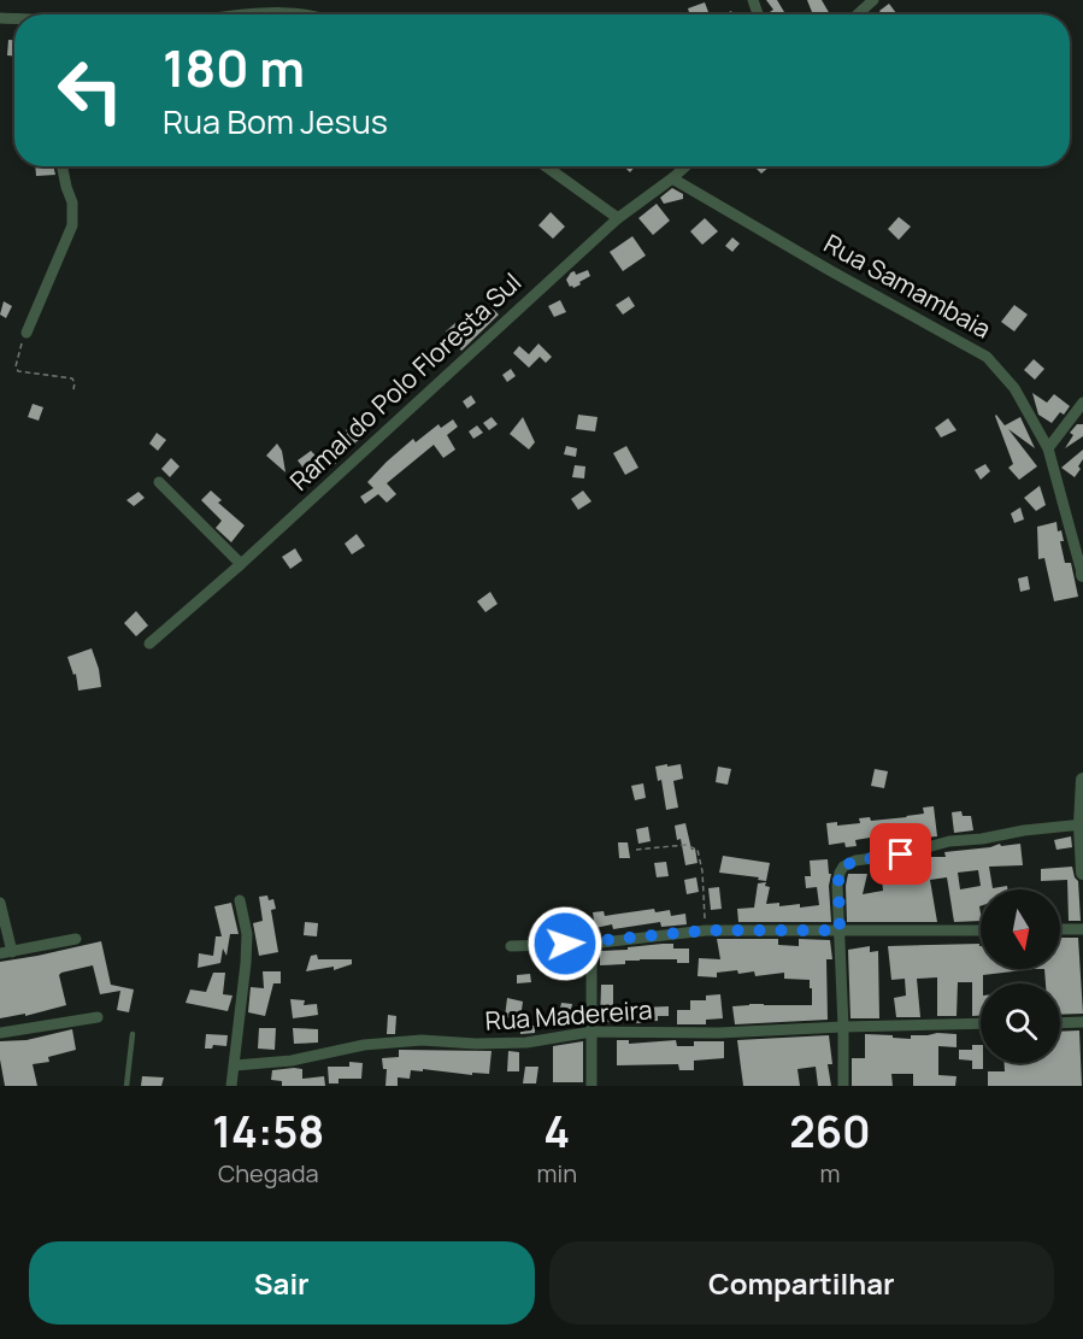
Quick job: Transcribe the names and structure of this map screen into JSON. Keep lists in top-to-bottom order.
{
  "streets": {
    "street": ["Rua Samambaia", "Ramal do Polo Floresta Sul", "Rua Madereira"]
  },
  "crossings": [
    ["Rua Samambaia", "Ramal do Polo Floresta Sul"]
  ],
  "north": "bottom",
  "page": {
    "turn": ["180 m", "Rua Bom Jesus"],
    "eta": [
      "14:58",
      "Chegada",
      "4",
      "min",
      "260",
      "m"
    ],
    "buttons": ["Sair", "Compartilhar"]
  }
}
